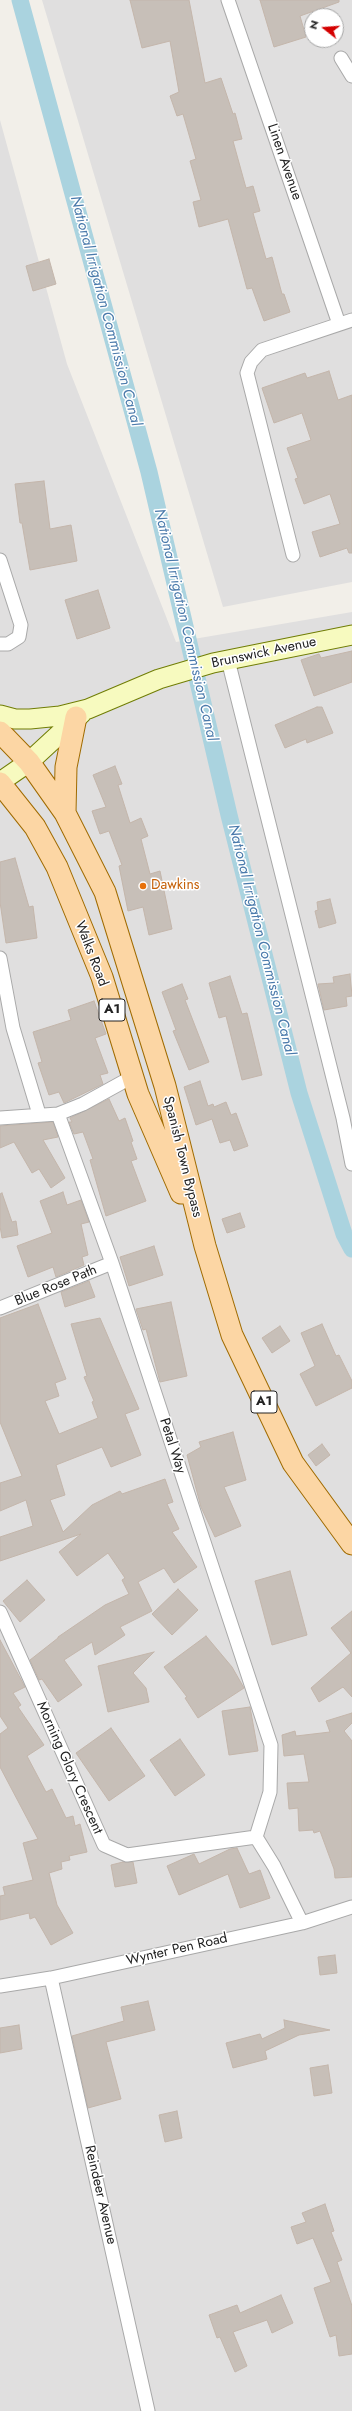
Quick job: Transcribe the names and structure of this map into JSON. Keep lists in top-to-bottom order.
{
  "streets": {
    "main road": [
      "Brunswick Avenue",
      "Walks Road",
      "A1",
      "Spanish Town Bypass"
    ],
    "street": [
      "Linen Avenue",
      "Blue Rose Path",
      "Petal Way",
      "Morning Glory Crescent",
      "Wynter Pen Road",
      "Reindeer Avenue"
    ]
  },
  "crossings": [
    ["Brunswick Avenue", "Walks Road"],
    ["Brunswick Avenue", "A1"],
    ["Brunswick Avenue", "Spanish Town Bypass"],
    ["Walks Road", "Spanish Town Bypass"],
    ["A1", "Spanish Town Bypass"],
    ["Blue Rose Path", "Petal Way"],
    ["Petal Way", "Morning Glory Crescent"],
    ["Wynter Pen Road", "Reindeer Avenue"]
  ],
  "water": ["National Irrigation Commission Canal"],
  "places": ["Dawkins"],
  "north": "left"
}
